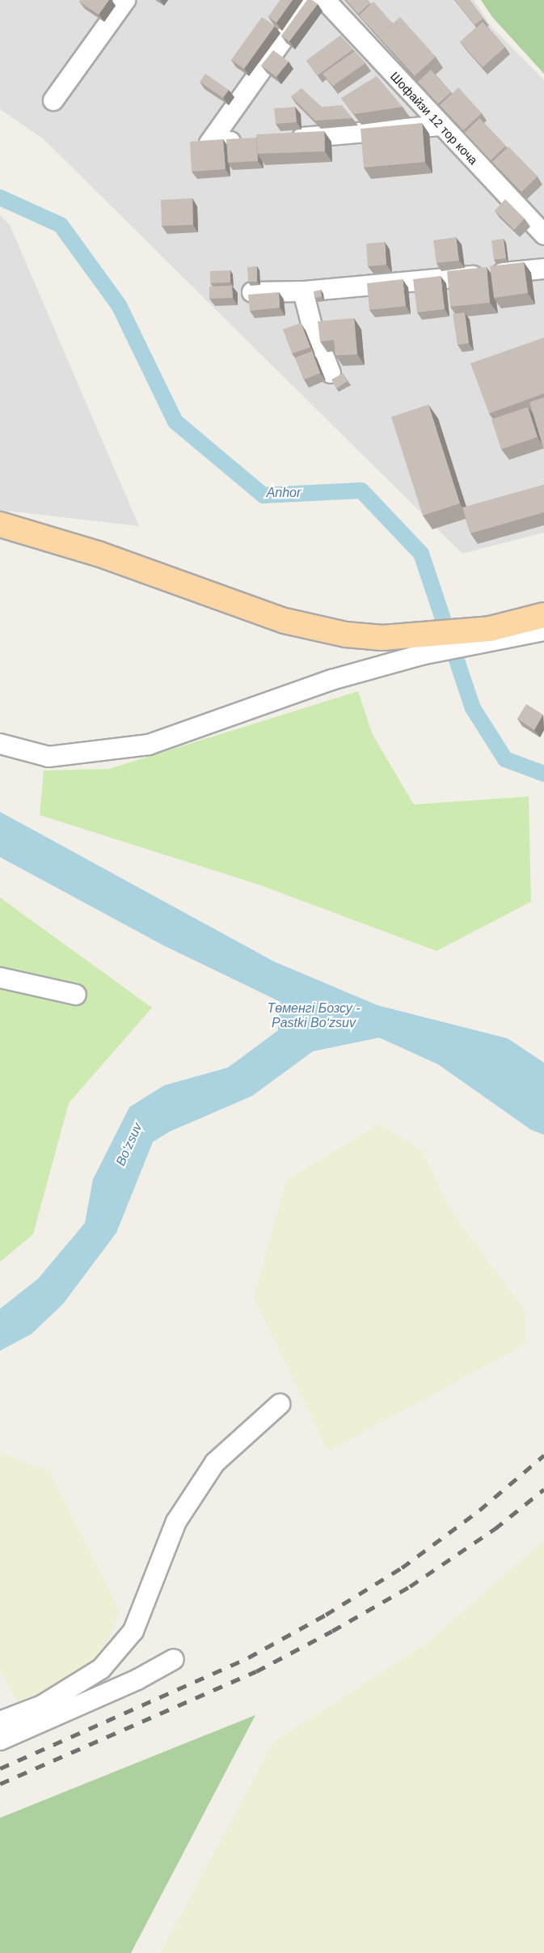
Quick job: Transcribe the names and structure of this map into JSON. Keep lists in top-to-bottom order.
{
  "streets": {
    "street": ["Шофайзи 12 тор коча"]
  },
  "water": ["Anhor", "Төменгі Бозсу - Pastki Boʻzsuv", "Boʻzsuv"]
}
